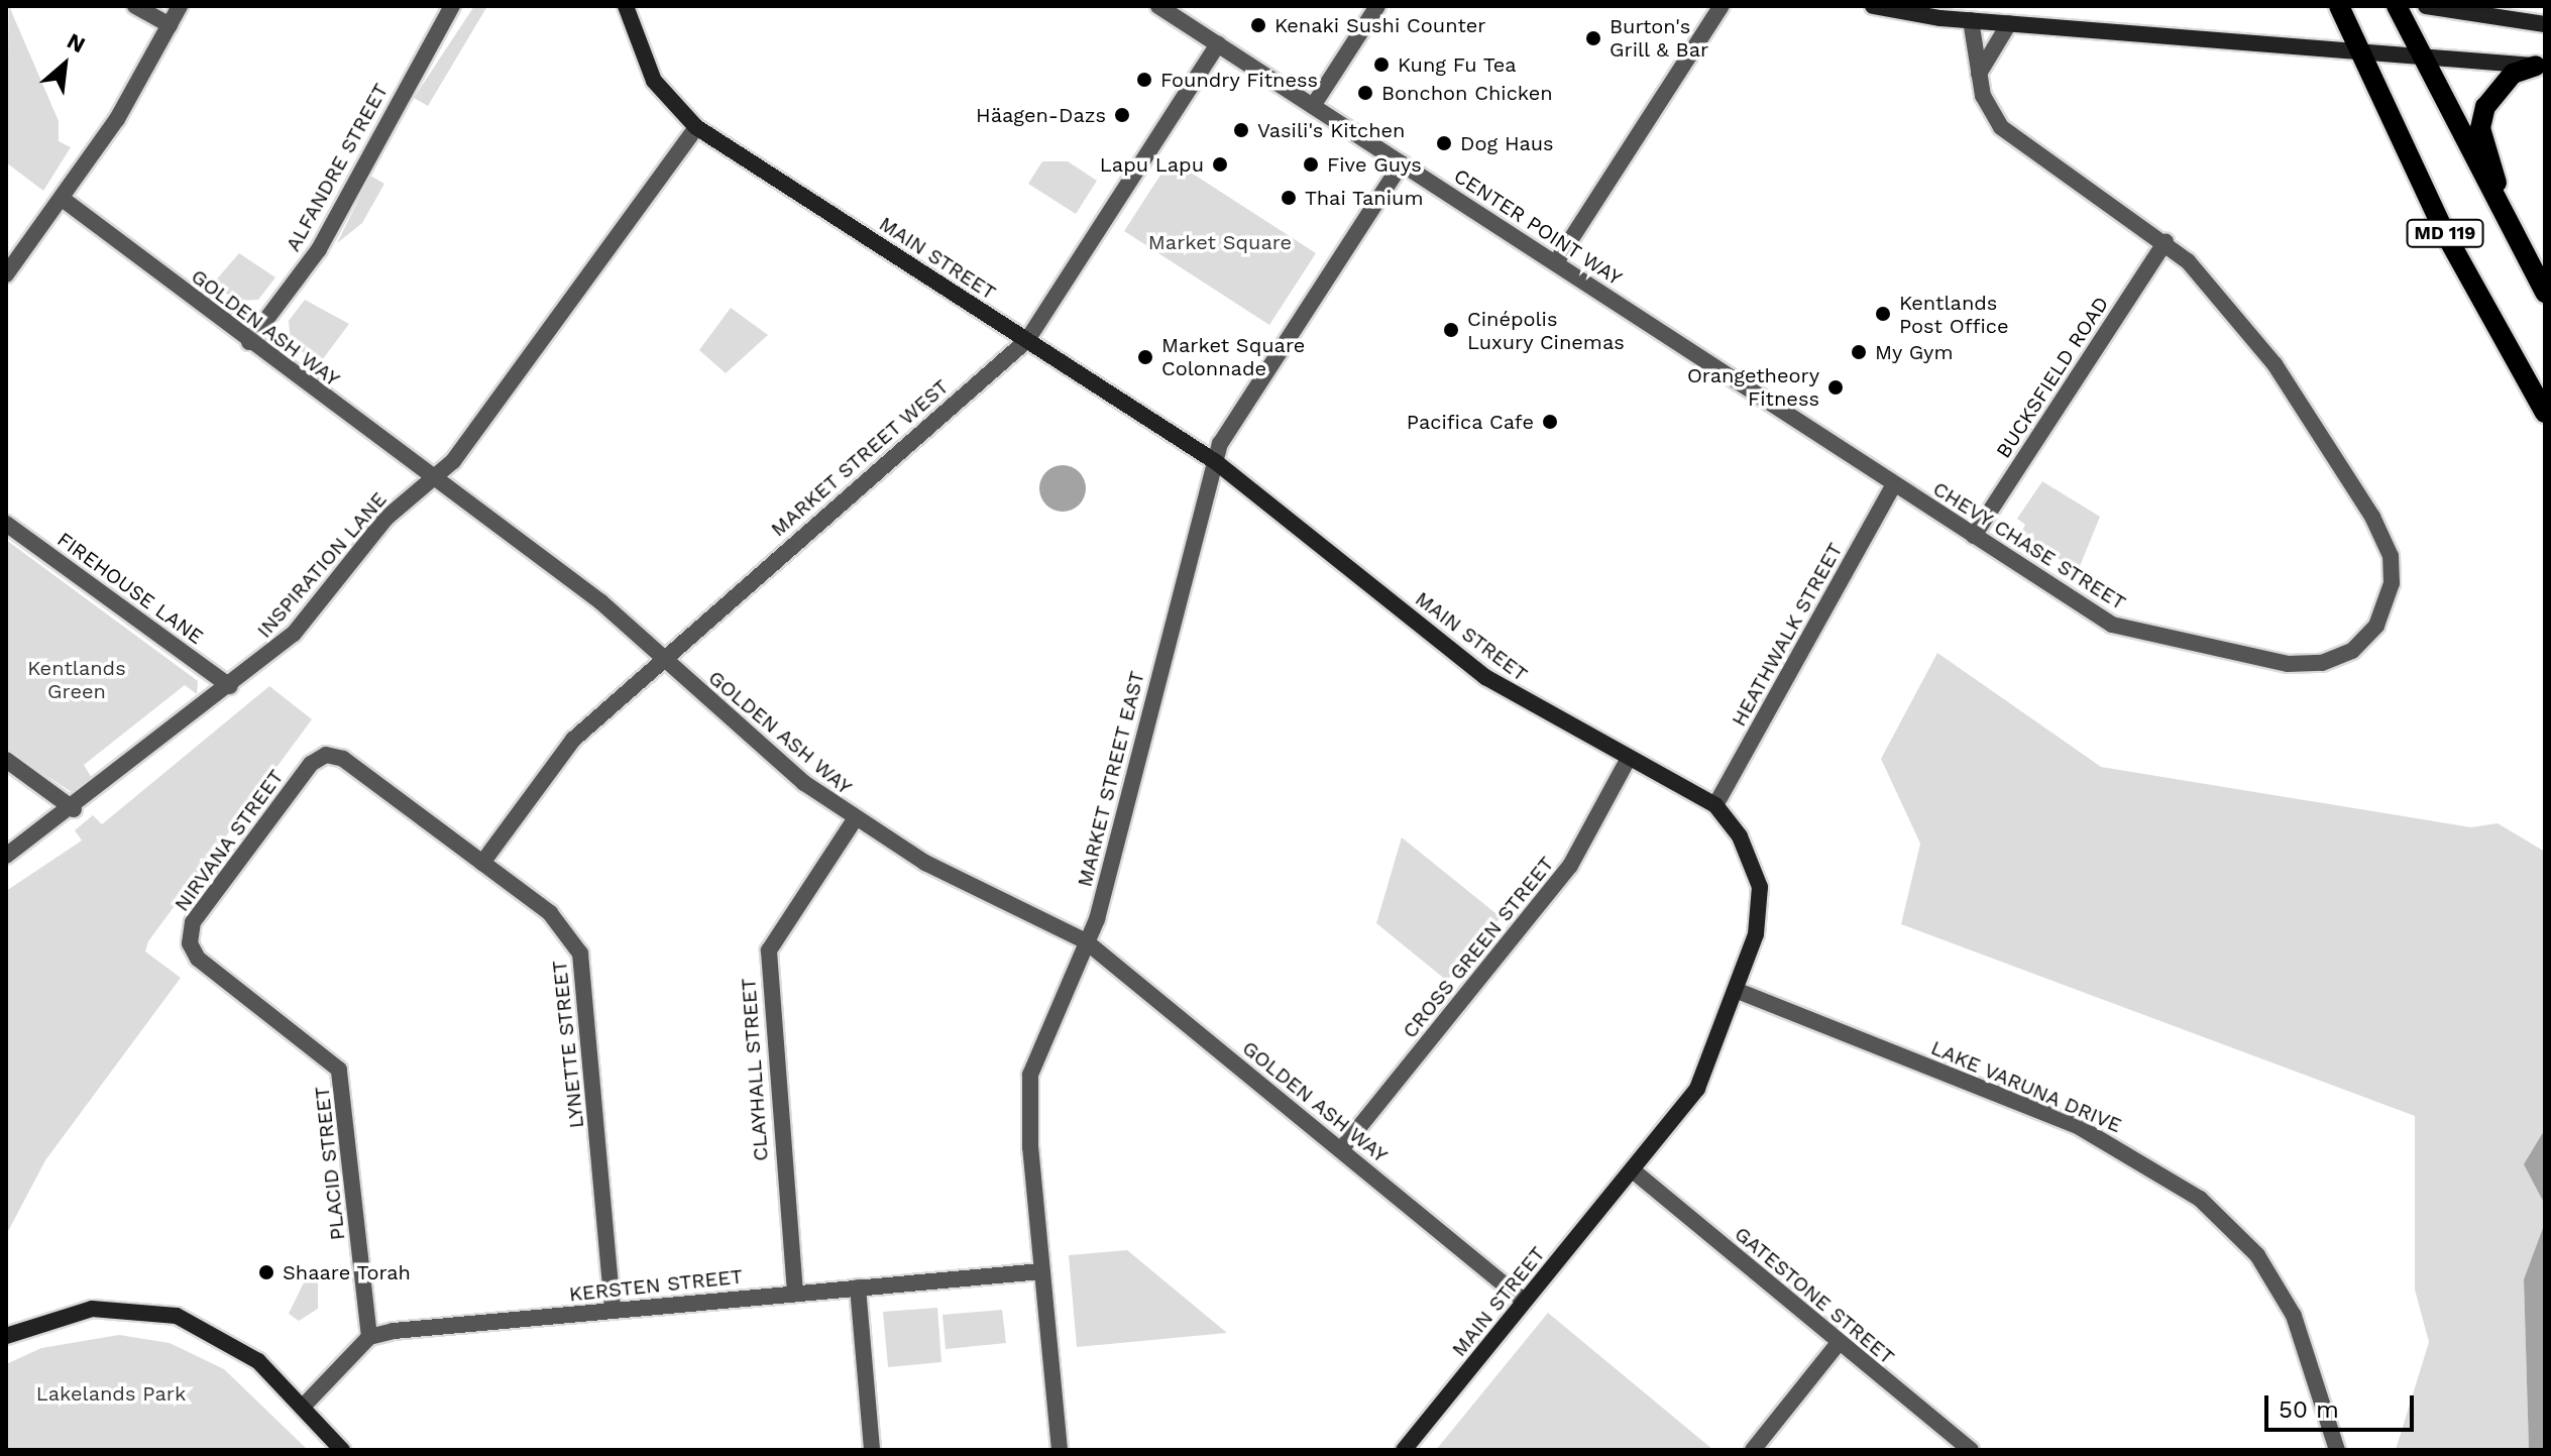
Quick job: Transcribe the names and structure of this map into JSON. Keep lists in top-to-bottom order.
{
  "streets": {
    "main road": ["MD 119"],
    "street": [
      "ALFANDRE STREET",
      "CENTER POINT WAY",
      "MAIN STREET",
      "GOLDEN ASH WAY",
      "BUCKSFIELD ROAD",
      "MARKET STREET WEST",
      "CHEVY CHASE STREET",
      "INSPIRATION LANE",
      "FIREHOUSE LANE",
      "HEATHWALK STREET",
      "MARKET STREET EAST",
      "NIRVANA STREET",
      "CROSS GREEN STREET",
      "LYNETTE STREET",
      "CLAYHALL STREET",
      "LAKE VARUNA DRIVE",
      "PLACID STREET",
      "KERSTEN STREET",
      "GATESTONE STREET"
    ]
  },
  "crossings": [
    ["ALFANDRE STREET", "GOLDEN ASH WAY"],
    ["CENTER POINT WAY", "MARKET STREET WEST"],
    ["CENTER POINT WAY", "CHEVY CHASE STREET"],
    ["CENTER POINT WAY", "HEATHWALK STREET"],
    ["CENTER POINT WAY", "MARKET STREET EAST"],
    ["MAIN STREET", "GOLDEN ASH WAY"],
    ["MAIN STREET", "MARKET STREET WEST"],
    ["MAIN STREET", "INSPIRATION LANE"],
    ["MAIN STREET", "HEATHWALK STREET"],
    ["MAIN STREET", "MARKET STREET EAST"],
    ["MAIN STREET", "CROSS GREEN STREET"],
    ["MAIN STREET", "LAKE VARUNA DRIVE"],
    ["MAIN STREET", "GATESTONE STREET"],
    ["GOLDEN ASH WAY", "MARKET STREET WEST"],
    ["GOLDEN ASH WAY", "INSPIRATION LANE"],
    ["GOLDEN ASH WAY", "MARKET STREET EAST"],
    ["GOLDEN ASH WAY", "CROSS GREEN STREET"],
    ["GOLDEN ASH WAY", "CLAYHALL STREET"],
    ["BUCKSFIELD ROAD", "CHEVY CHASE STREET"],
    ["MARKET STREET WEST", "LYNETTE STREET"],
    ["CHEVY CHASE STREET", "HEATHWALK STREET"],
    ["INSPIRATION LANE", "FIREHOUSE LANE"],
    ["MARKET STREET EAST", "KERSTEN STREET"],
    ["NIRVANA STREET", "LYNETTE STREET"],
    ["NIRVANA STREET", "PLACID STREET"],
    ["LYNETTE STREET", "KERSTEN STREET"],
    ["CLAYHALL STREET", "KERSTEN STREET"],
    ["PLACID STREET", "KERSTEN STREET"]
  ],
  "parks": ["Market Square", "Kentlands Green", "Lakelands Park"],
  "places": [
    "Kenaki Sushi Counter",
    "Burton's Grill & Bar",
    "Kung Fu Tea",
    "Foundry Fitness",
    "Bonchon Chicken",
    "Häagen-Dazs",
    "Vasili's Kitchen",
    "Dog Haus",
    "Lapu Lapu",
    "Five Guys",
    "Thai Tanium",
    "Kentlands Post Office",
    "Cinépolis Luxury Cinemas",
    "My Gym",
    "Market Square Colonnade",
    "Orangetheory Fitness",
    "Pacifica Cafe",
    "Shaare Torah"
  ],
  "scale_bar": "50 m",
  "north": "top right"
}
